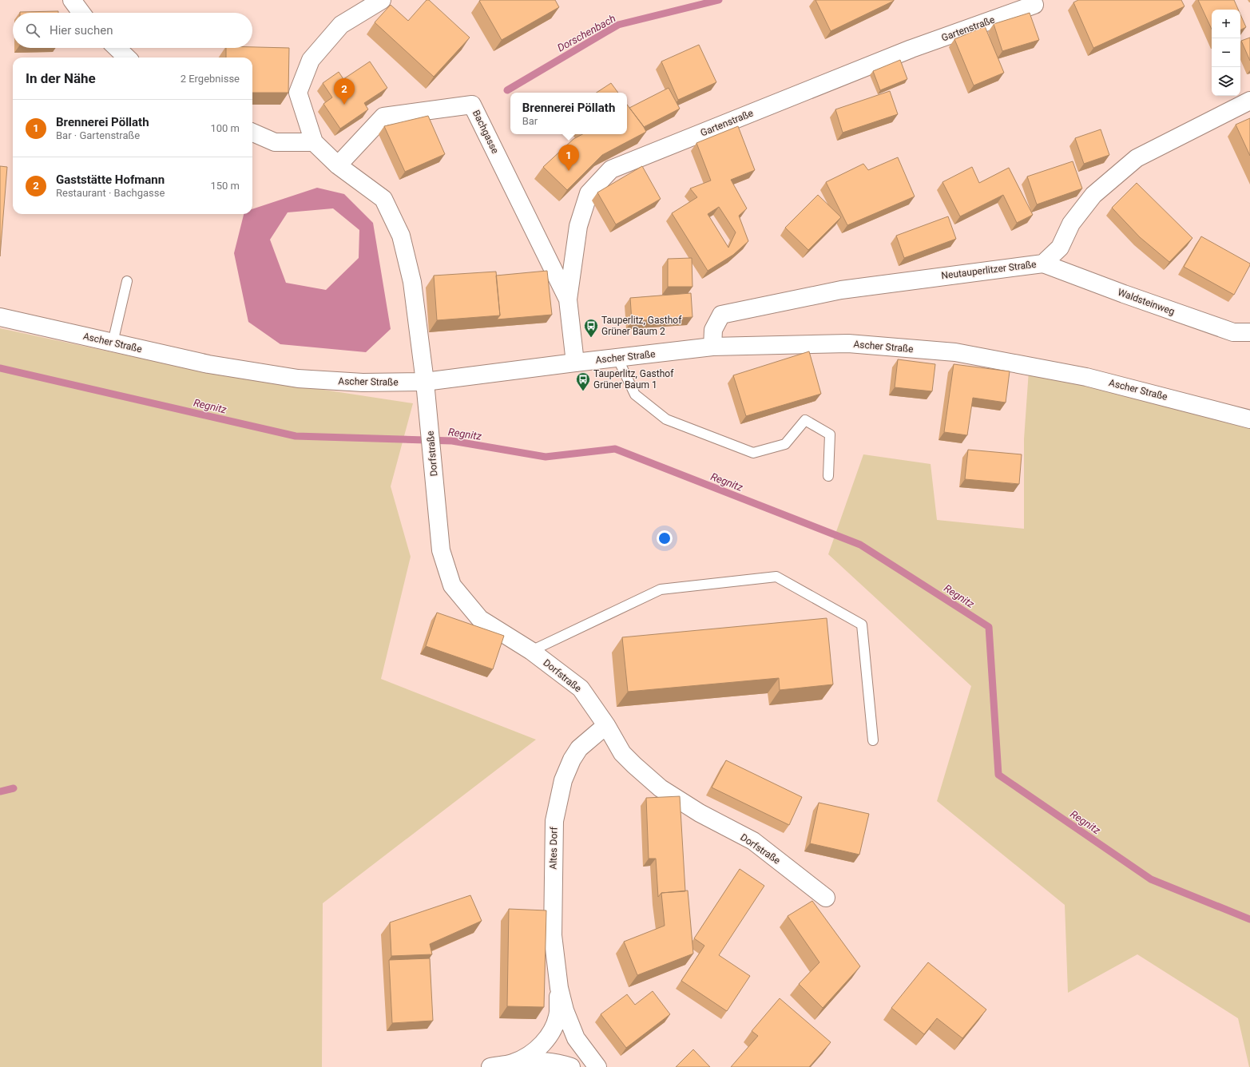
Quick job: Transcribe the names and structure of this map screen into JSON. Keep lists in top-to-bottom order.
{
  "streets": {
    "street": [
      "Gartenstraße",
      "Bachgasse",
      "Neutauperlitzer Straße",
      "Waldsteinweg",
      "Ascher Straße",
      "Dorfstraße",
      "Altes Dorf"
    ]
  },
  "crossings": [
    ["Gartenstraße", "Bachgasse"],
    ["Gartenstraße", "Ascher Straße"],
    ["Neutauperlitzer Straße", "Waldsteinweg"],
    ["Neutauperlitzer Straße", "Ascher Straße"],
    ["Ascher Straße", "Dorfstraße"],
    ["Dorfstraße", "Altes Dorf"]
  ],
  "water": ["Dorschenbach", "Regnitz"],
  "places": {
    "bus stop": ["Tauperlitz, Gasthof Grüner Baum 2", "Tauperlitz, Gasthof Grüner Baum 1"]
  },
  "page": {
    "map_buttons": ["+", "−"],
    "search": "Hier suchen",
    "heading": ["In der Nähe", "2 Ergebnisse"],
    "pins": ["2", "1"],
    "popup": ["Brennerei Pöllath", "Bar"],
    "list": [
      {
        "mark": "1",
        "name": "Brennerei Pöllath",
        "note": "Bar · Gartenstraße",
        "value": "100 m"
      },
      {
        "mark": "2",
        "name": "Gaststätte Hofmann",
        "note": "Restaurant · Bachgasse",
        "value": "150 m"
      }
    ]
  }
}
